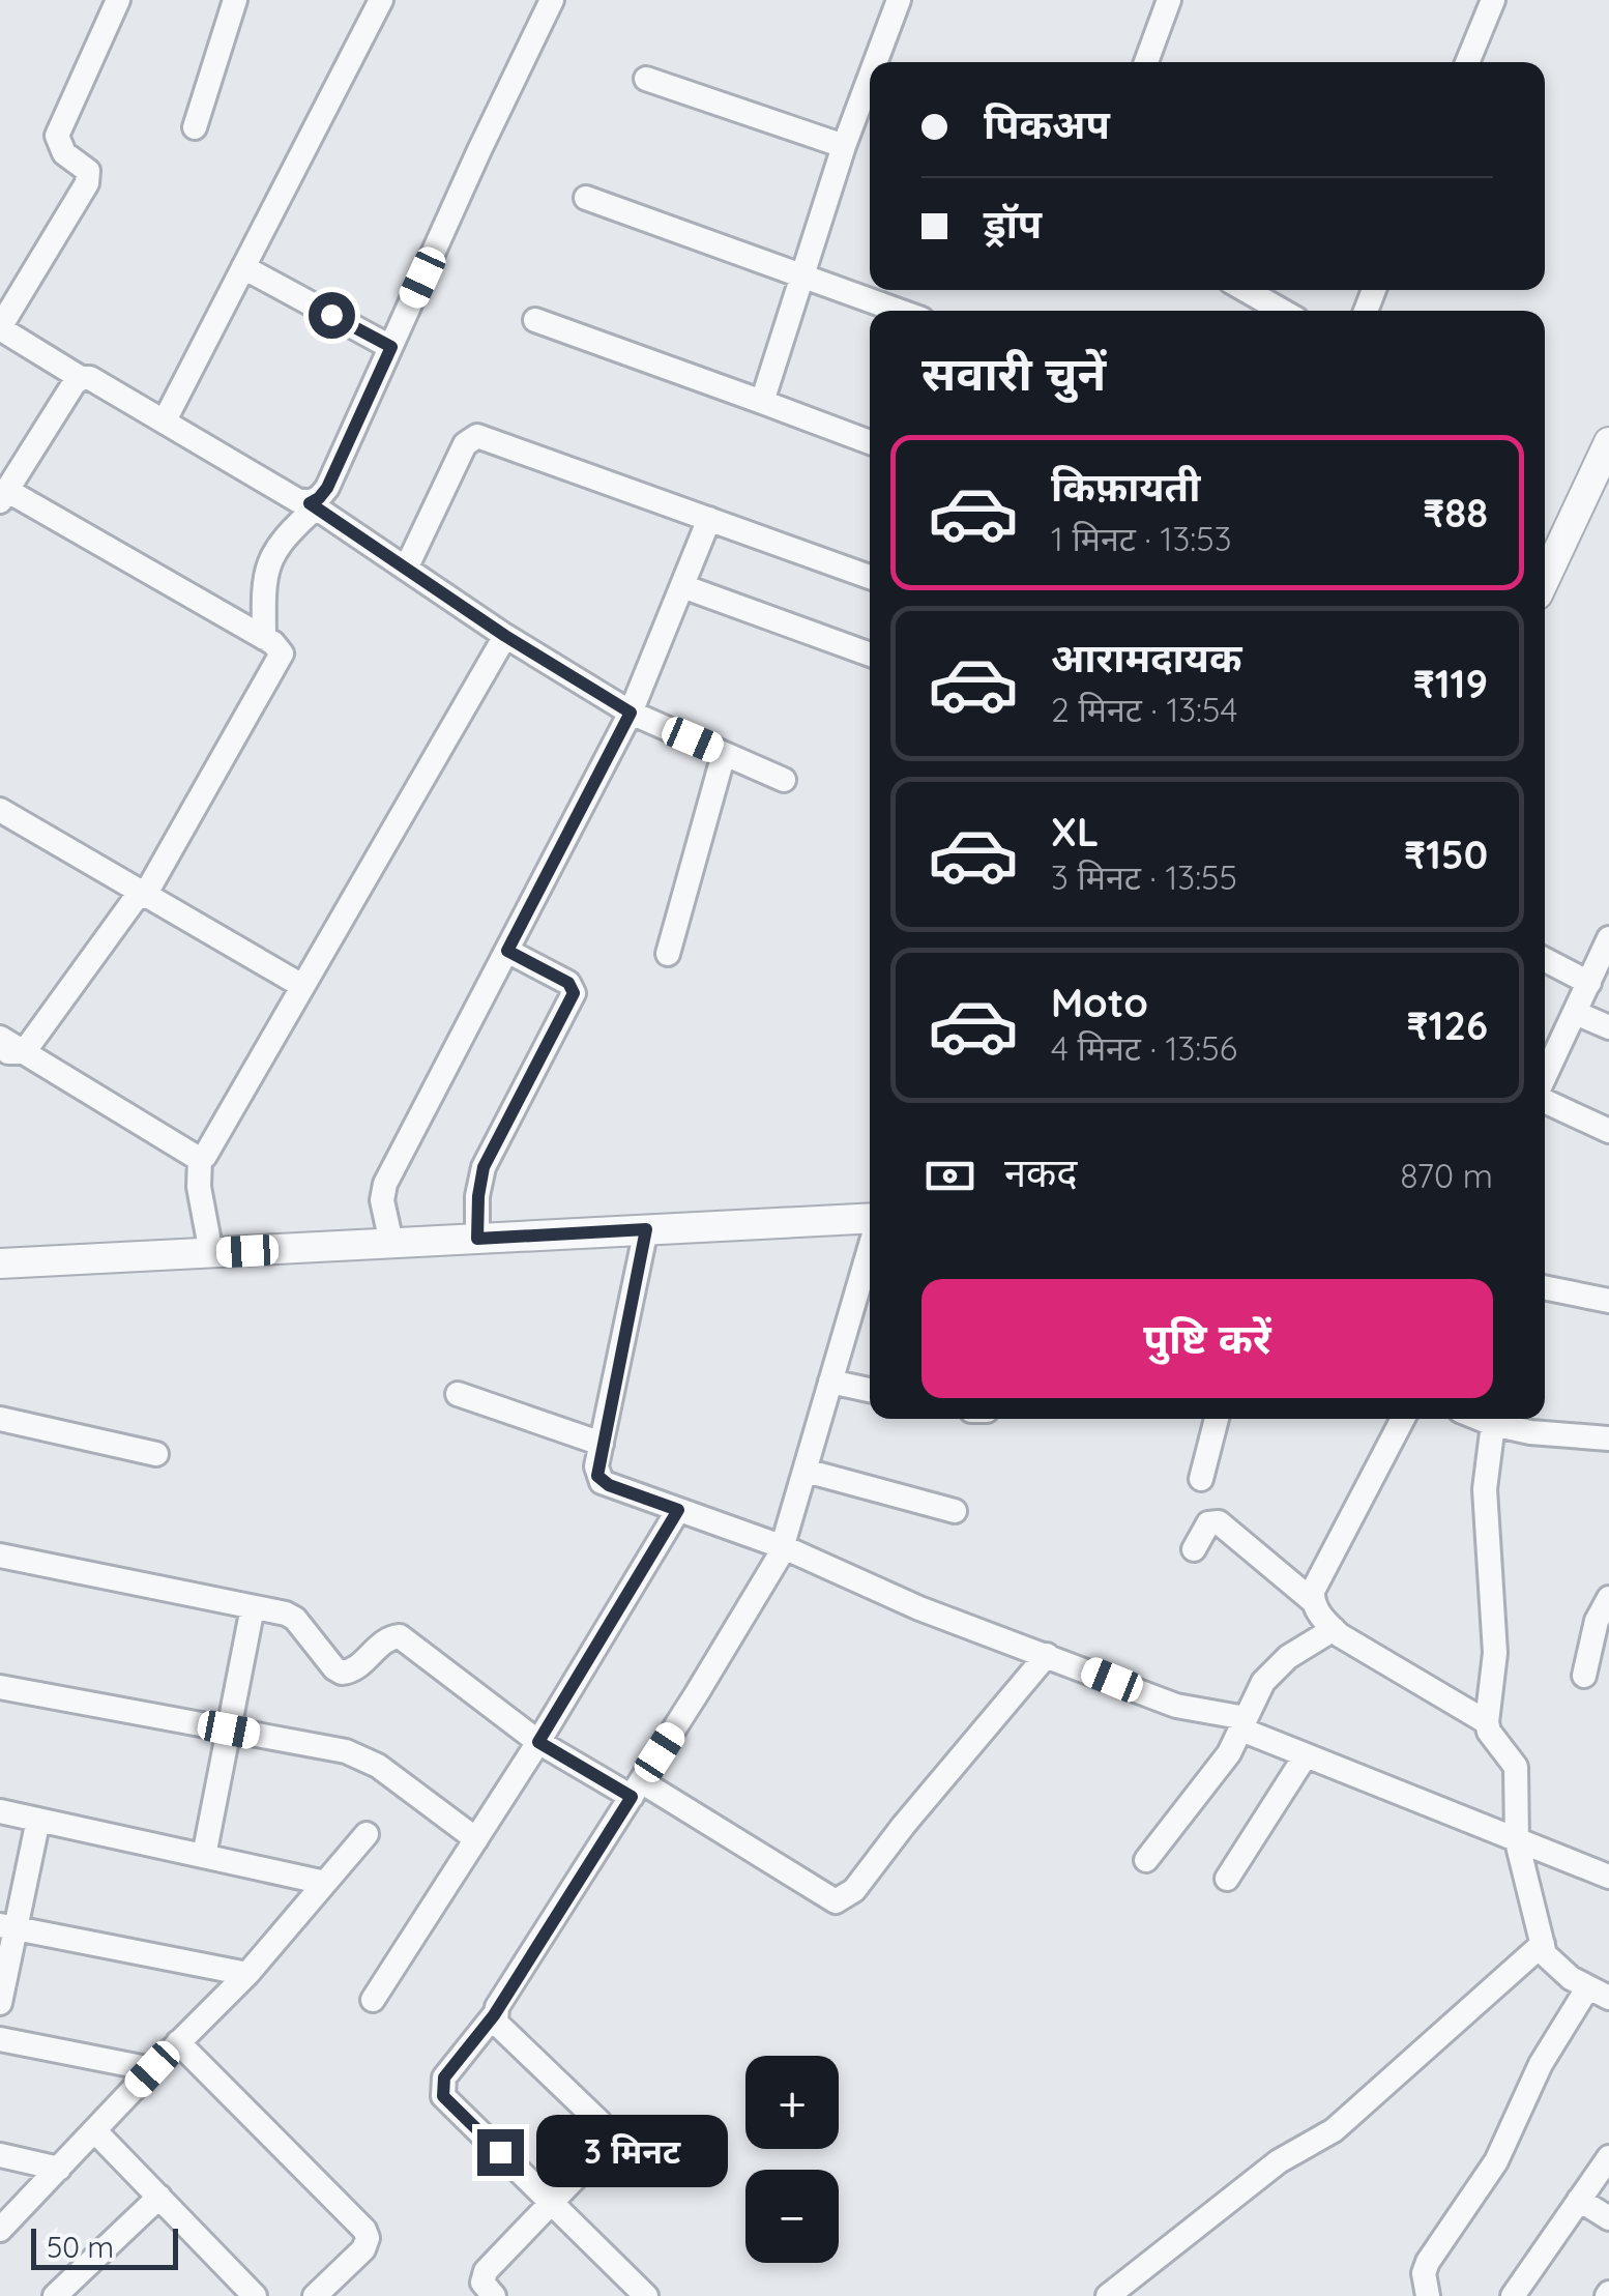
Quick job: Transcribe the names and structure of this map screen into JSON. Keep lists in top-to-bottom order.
{
  "scale_bar": "50 m",
  "page": {
    "banner": ["पिकअप", "ड्रॉप"],
    "heading": "सवारी चुनें",
    "list": [
      {
        "name": "किफ़ायती",
        "note": "1 मिनट · 13:53",
        "value": "₹88"
      },
      {
        "name": "आरामदायक",
        "note": "2 मिनट · 13:54",
        "value": "₹119"
      },
      {
        "name": "XL",
        "note": "3 मिनट · 13:55",
        "value": "₹150"
      },
      {
        "name": "Moto",
        "note": "4 मिनट · 13:56",
        "value": "₹126"
      }
    ],
    "pay": ["नकद", "870 m"],
    "buttons": "पुष्टि करें",
    "map_buttons": ["+", "−"],
    "bubble": "3 मिनट",
    "scale": "50 m"
  }
}
